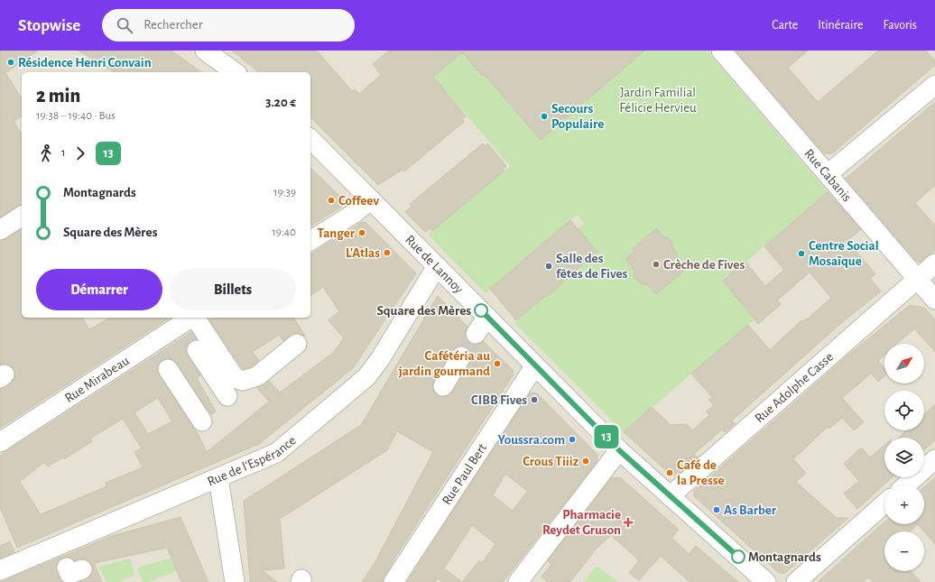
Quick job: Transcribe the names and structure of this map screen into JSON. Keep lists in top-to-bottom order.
{
  "streets": {
    "street": [
      "Rue Cabanis",
      "Rue de Lannoy",
      "Rue Mirabeau",
      "Rue Adolphe Casse",
      "Rue de l'Espérance",
      "Rue Paul Bert"
    ]
  },
  "crossings": [
    ["Rue Cabanis", "Rue Adolphe Casse"],
    ["Rue de Lannoy", "Rue Adolphe Casse"],
    ["Rue de Lannoy", "Rue de l'Espérance"],
    ["Rue de Lannoy", "Rue Paul Bert"]
  ],
  "parks": ["Jardin Familial Félicie Hervieu"],
  "places": {
    "other": [
      "Résidence Henri Convain",
      "Secours Populaire",
      "Coffeev",
      "Tanger",
      "L'Atlas",
      "Centre Social Mosaïque",
      "Crèche de Fives",
      "Salle des fêtes de Fives",
      "Square des Mères",
      "Cafétéria au jardin gourmand",
      "CIBB Fives",
      "Youssra.com",
      "Crous Tiiiz",
      "Café de la Presse",
      "As Barber",
      "Montagnards"
    ],
    "health": ["Pharmacie Reydet Gruson"]
  },
  "lines": ["bus line 13"],
  "north": "top right",
  "page": {
    "header": "Stopwise",
    "search": "Rechercher",
    "nav": ["Carte", "Itinéraire", "Favoris"],
    "on_map": "13",
    "heading": ["2 min", "19:38 – 19:40 · Bus", "3.20 €"],
    "legs": ["1", "13"],
    "list": [
      {
        "name": "Montagnards",
        "value": "19:39"
      },
      {
        "name": "Square des Mères",
        "value": "19:40"
      }
    ],
    "buttons": ["Démarrer", "Billets"],
    "map_buttons": ["+", "−"]
  }
}
